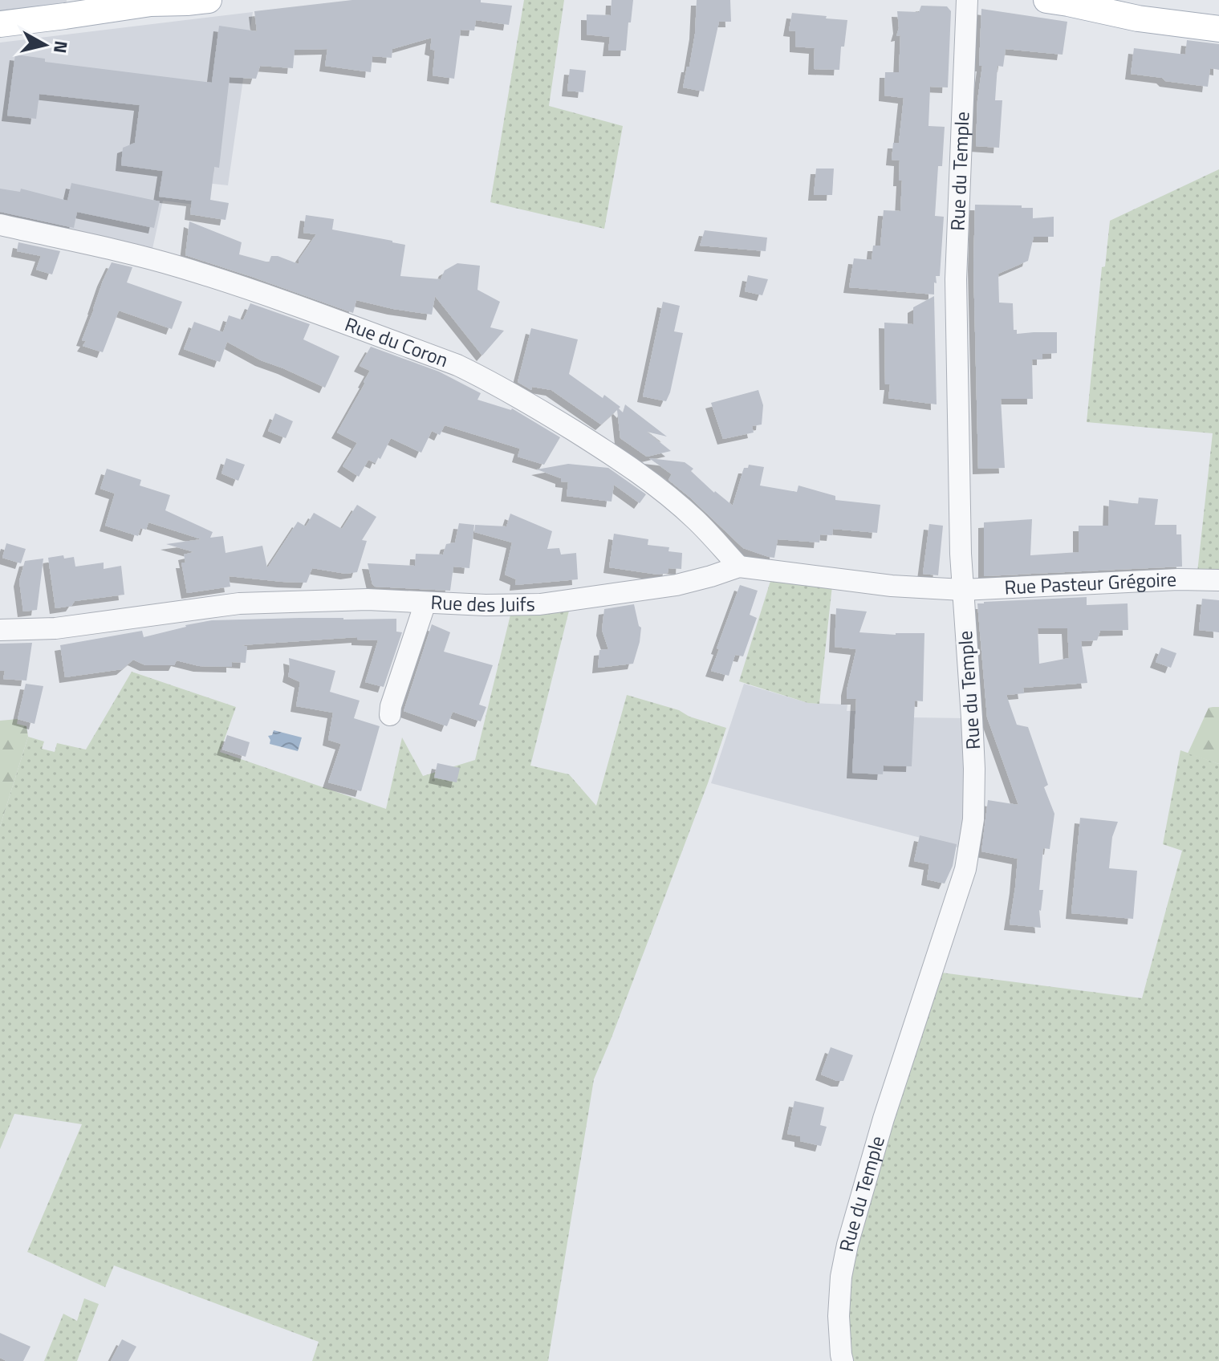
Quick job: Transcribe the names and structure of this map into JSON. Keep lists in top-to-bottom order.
{
  "streets": {
    "street": [
      "Rue du Temple",
      "Rue du Coron",
      "Rue Pasteur Grégoire",
      "Rue des Juifs"
    ]
  },
  "crossings": [
    ["Rue du Temple", "Rue Pasteur Grégoire"],
    ["Rue du Temple", "Rue des Juifs"],
    ["Rue du Coron", "Rue des Juifs"],
    ["Rue Pasteur Grégoire", "Rue des Juifs"]
  ],
  "north": "right"
}
